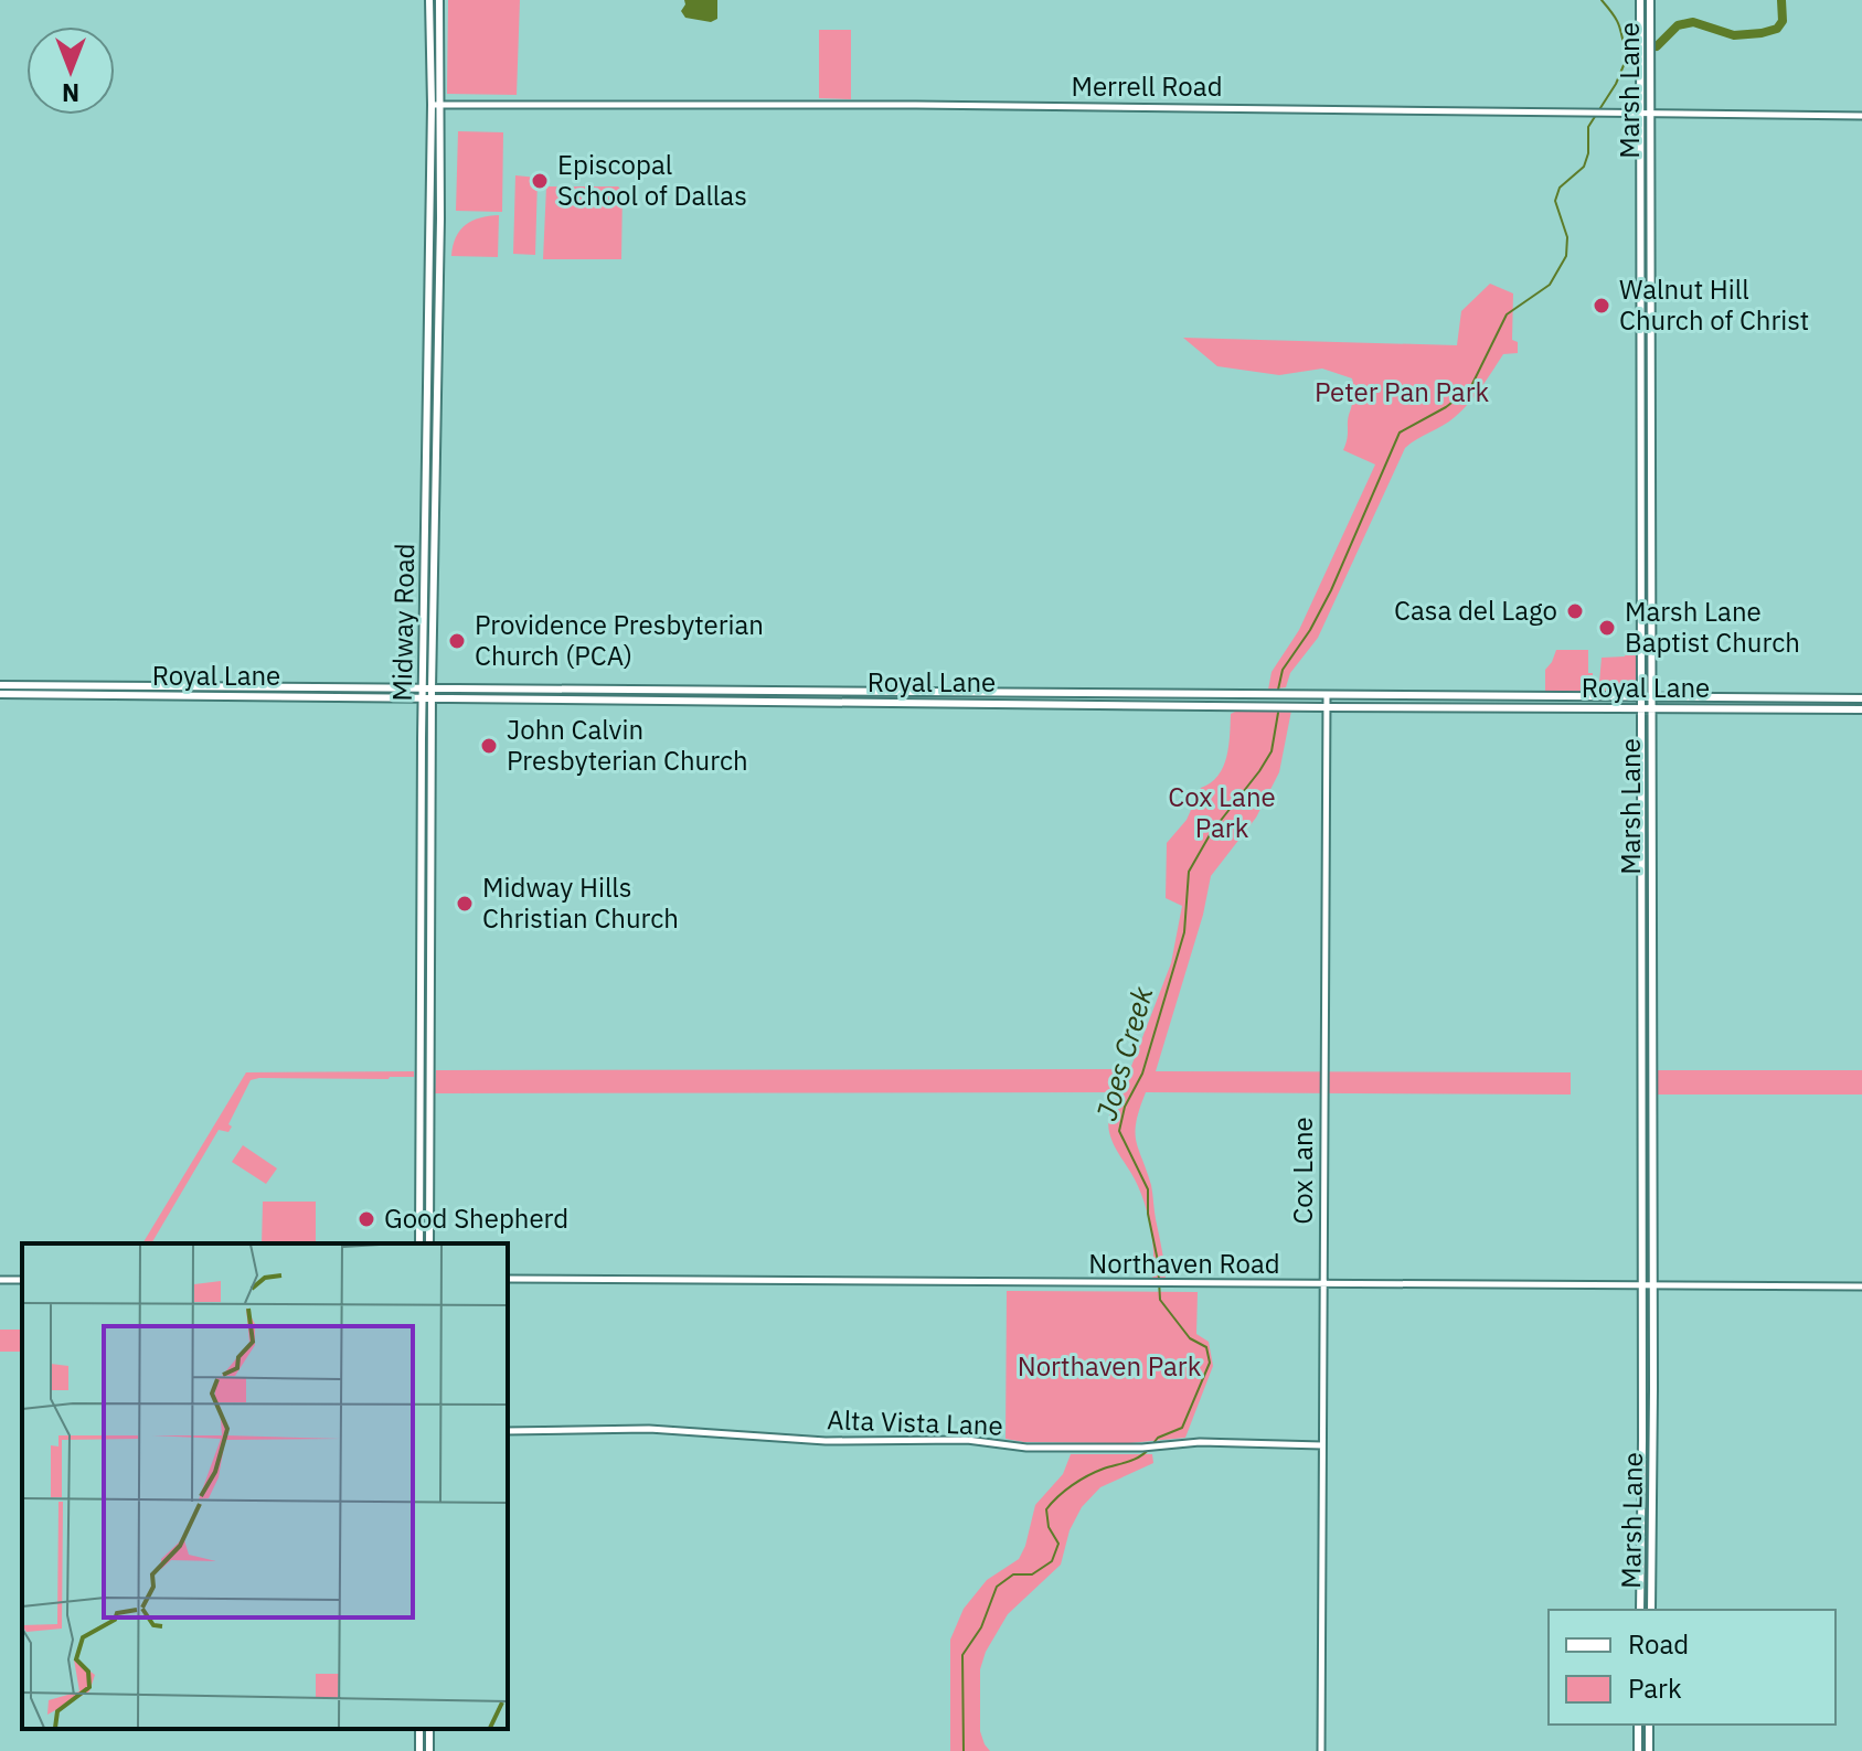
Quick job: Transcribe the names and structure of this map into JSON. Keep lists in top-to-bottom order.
{
  "streets": {
    "main road": ["Marsh Lane", "Midway Road", "Royal Lane"],
    "street": [
      "Merrell Road",
      "Cox Lane",
      "Northaven Road",
      "Alta Vista Lane"
    ]
  },
  "crossings": [
    ["Merrell Road", "Marsh Lane"],
    ["Merrell Road", "Midway Road"],
    ["Marsh Lane", "Royal Lane"],
    ["Marsh Lane", "Northaven Road"],
    ["Midway Road", "Royal Lane"],
    ["Royal Lane", "Cox Lane"],
    ["Cox Lane", "Northaven Road"],
    ["Cox Lane", "Alta Vista Lane"]
  ],
  "water": ["Joes Creek"],
  "parks": ["Peter Pan Park", "Cox Lane Park", "Northaven Park"],
  "places": [
    "Episcopal School of Dallas",
    "Walnut Hill Church of Christ",
    "Casa del Lago",
    "Marsh Lane Baptist Church",
    "Providence Presbyterian Church (PCA)",
    "John Calvin Presbyterian Church",
    "Midway Hills Christian Church",
    "Good Shepherd"
  ],
  "legend": ["Road", "Park"],
  "north": "bottom"
}
